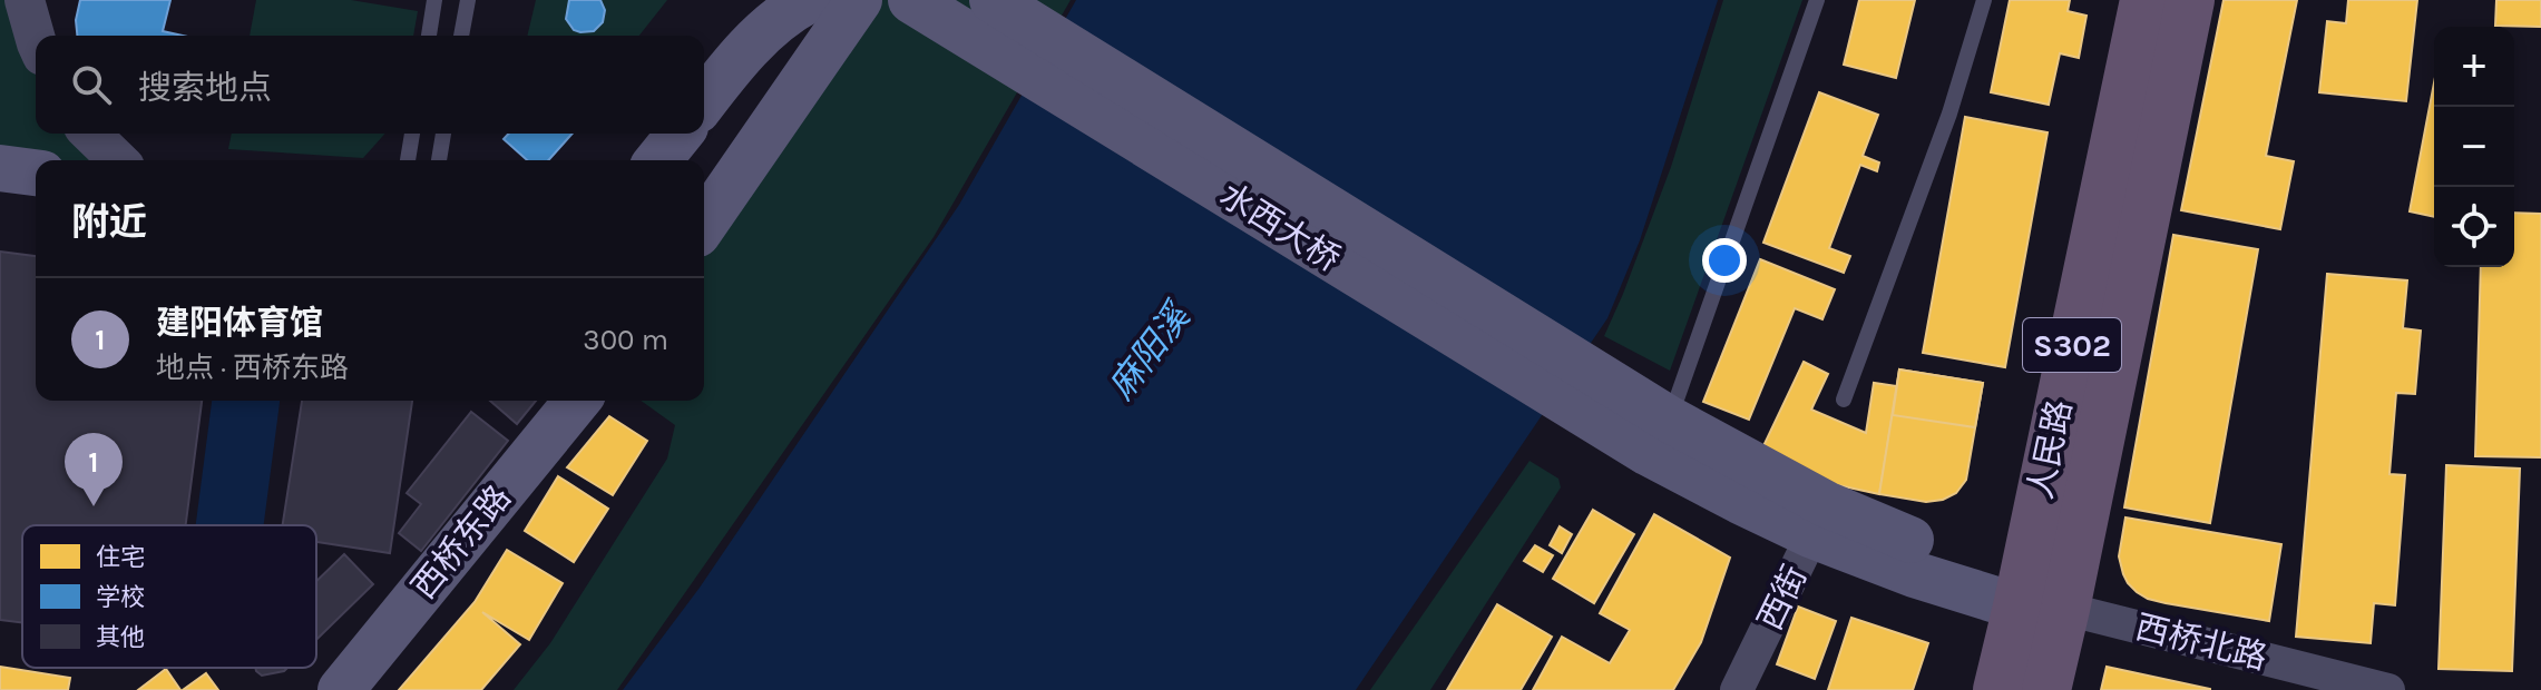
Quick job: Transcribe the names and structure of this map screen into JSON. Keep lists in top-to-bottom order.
{
  "streets": {
    "highway": ["S302", "人民路"],
    "main road": ["水西大桥", "西桥东路"],
    "street": ["西街", "西桥北路"]
  },
  "crossings": [
    ["人民路", "西桥北路"]
  ],
  "water": ["麻阳溪"],
  "legend": ["住宅", "学校", "其他"],
  "page": {
    "map_buttons": ["+", "−"],
    "search": "搜索地点",
    "heading": "附近",
    "list": [
      {
        "mark": "1",
        "name": "建阳体育馆",
        "note": "地点 · 西桥东路",
        "value": "300 m"
      }
    ],
    "pins": "1"
  }
}
